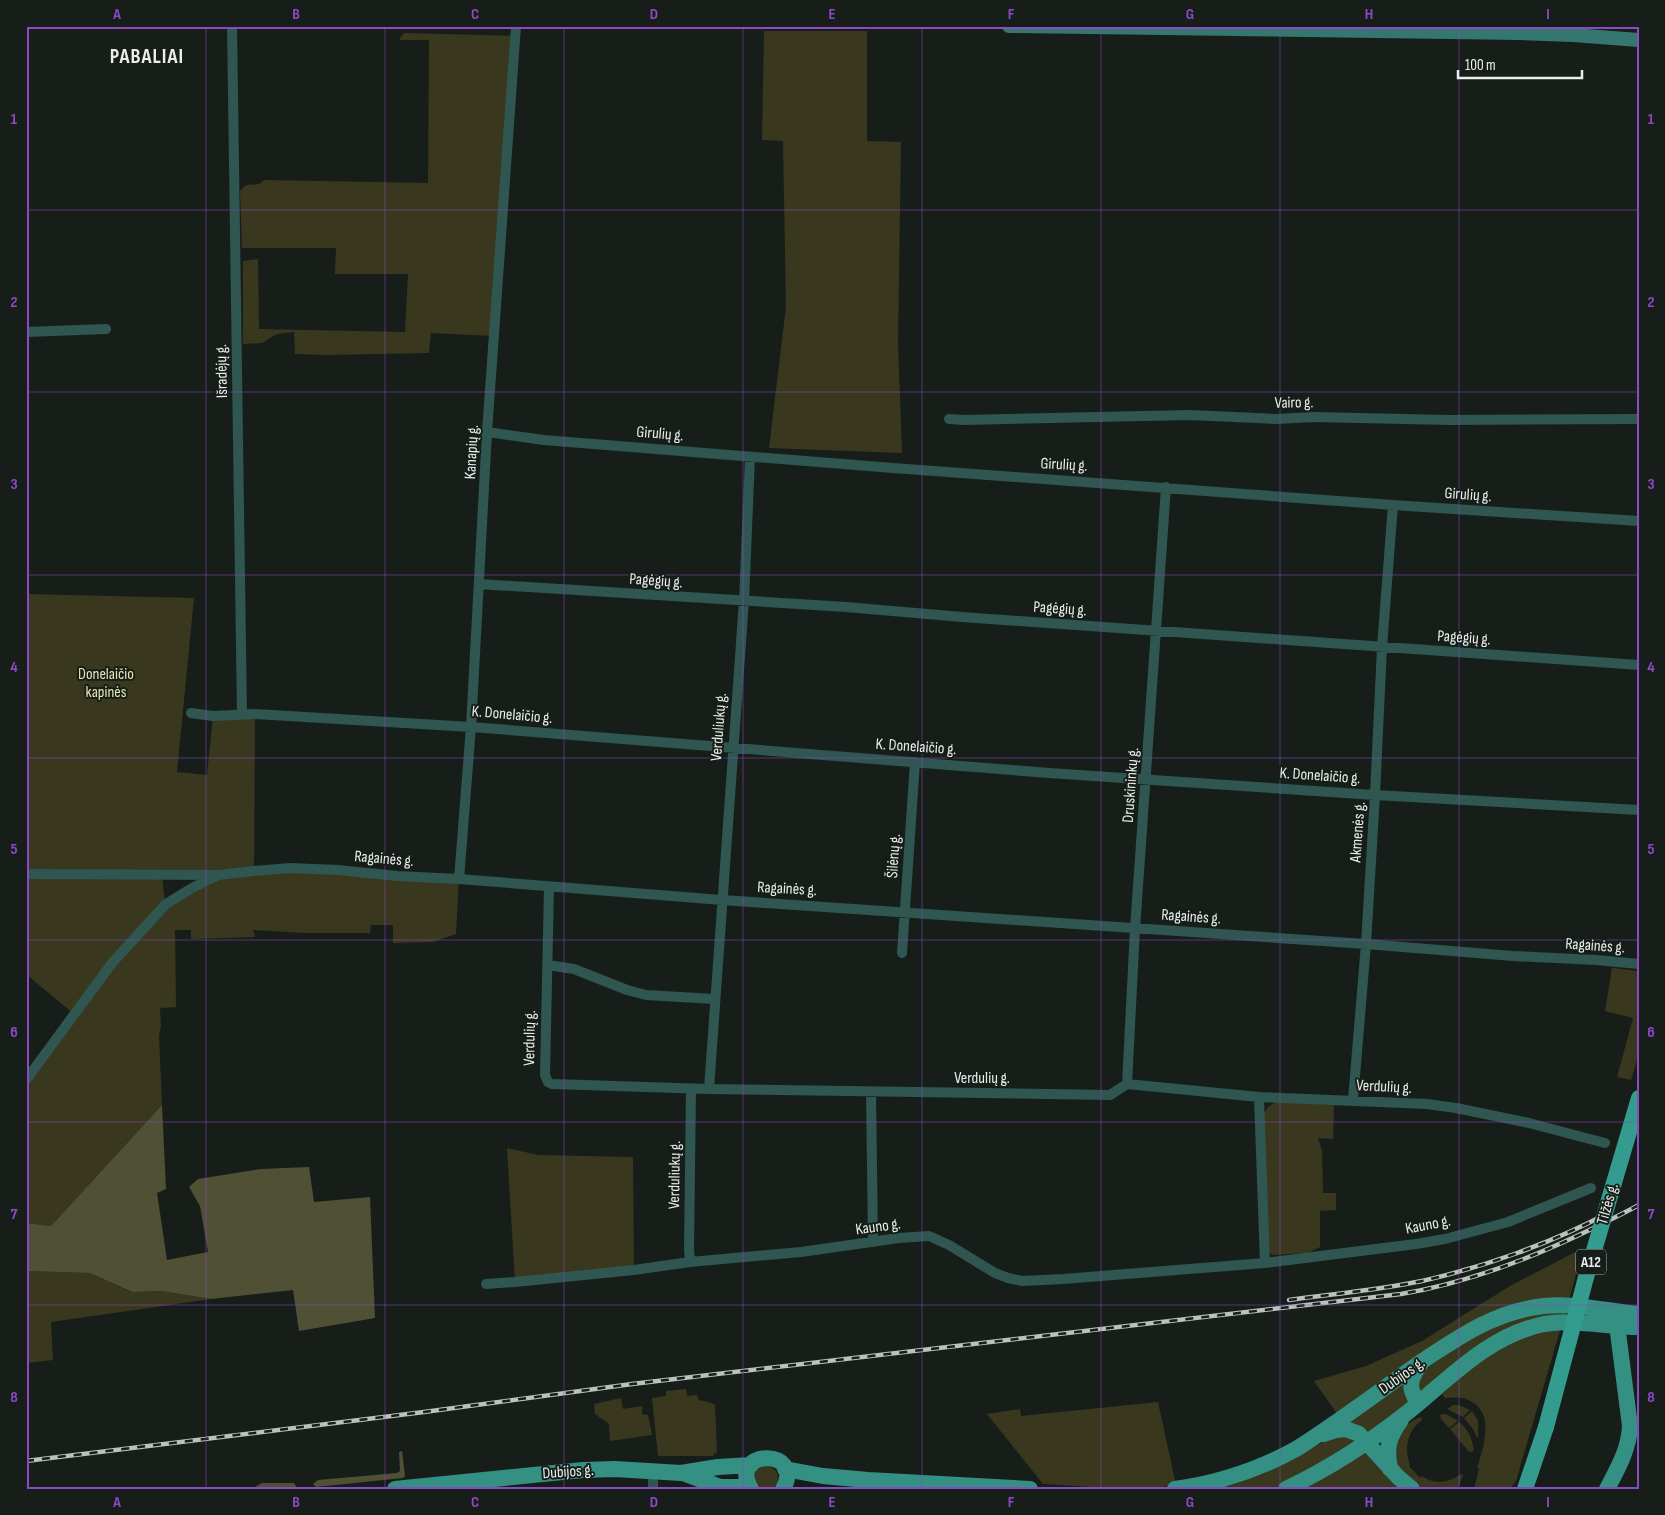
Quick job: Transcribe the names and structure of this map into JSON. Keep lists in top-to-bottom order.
{
  "streets": {
    "highway": ["Tilžės g.", "A12"],
    "main road": ["Dubijos g."],
    "street": [
      "Išradėjų g.",
      "Vairo g.",
      "Girulių g.",
      "Kanapių g.",
      "Pagėgių g.",
      "K. Donelaičio g.",
      "Verduliukų g.",
      "Druskininkų g.",
      "Akmenės g.",
      "Šilėnų g.",
      "Ragainės g.",
      "Verdulių g.",
      "Kauno g."
    ]
  },
  "crossings": [
    ["Išradėjų g.", "K. Donelaičio g."],
    ["Girulių g.", "Kanapių g."],
    ["Girulių g.", "Verduliukų g."],
    ["Girulių g.", "Druskininkų g."],
    ["Girulių g.", "Akmenės g."],
    ["Kanapių g.", "Pagėgių g."],
    ["Kanapių g.", "K. Donelaičio g."],
    ["Kanapių g.", "Ragainės g."],
    ["Pagėgių g.", "Verduliukų g."],
    ["Pagėgių g.", "Druskininkų g."],
    ["Pagėgių g.", "Akmenės g."],
    ["K. Donelaičio g.", "Verduliukų g."],
    ["K. Donelaičio g.", "Druskininkų g."],
    ["K. Donelaičio g.", "Akmenės g."],
    ["K. Donelaičio g.", "Šilėnų g."],
    ["Verduliukų g.", "Ragainės g."],
    ["Verduliukų g.", "Verdulių g."],
    ["Verduliukų g.", "Kauno g."],
    ["Druskininkų g.", "Ragainės g."],
    ["Druskininkų g.", "Verdulių g."],
    ["Akmenės g.", "Ragainės g."],
    ["Akmenės g.", "Verdulių g."],
    ["Šilėnų g.", "Ragainės g."],
    ["Ragainės g.", "Verdulių g."]
  ],
  "districts": ["PABALIAI"],
  "parks": ["Donelaičio kapinės"],
  "scale_bar": "100 m",
  "grid": {
    "columns": [
      "A",
      "B",
      "C",
      "D",
      "E",
      "F",
      "G",
      "H",
      "I"
    ],
    "rows": [
      "1",
      "2",
      "3",
      "4",
      "5",
      "6",
      "7",
      "8"
    ]
  }
}
